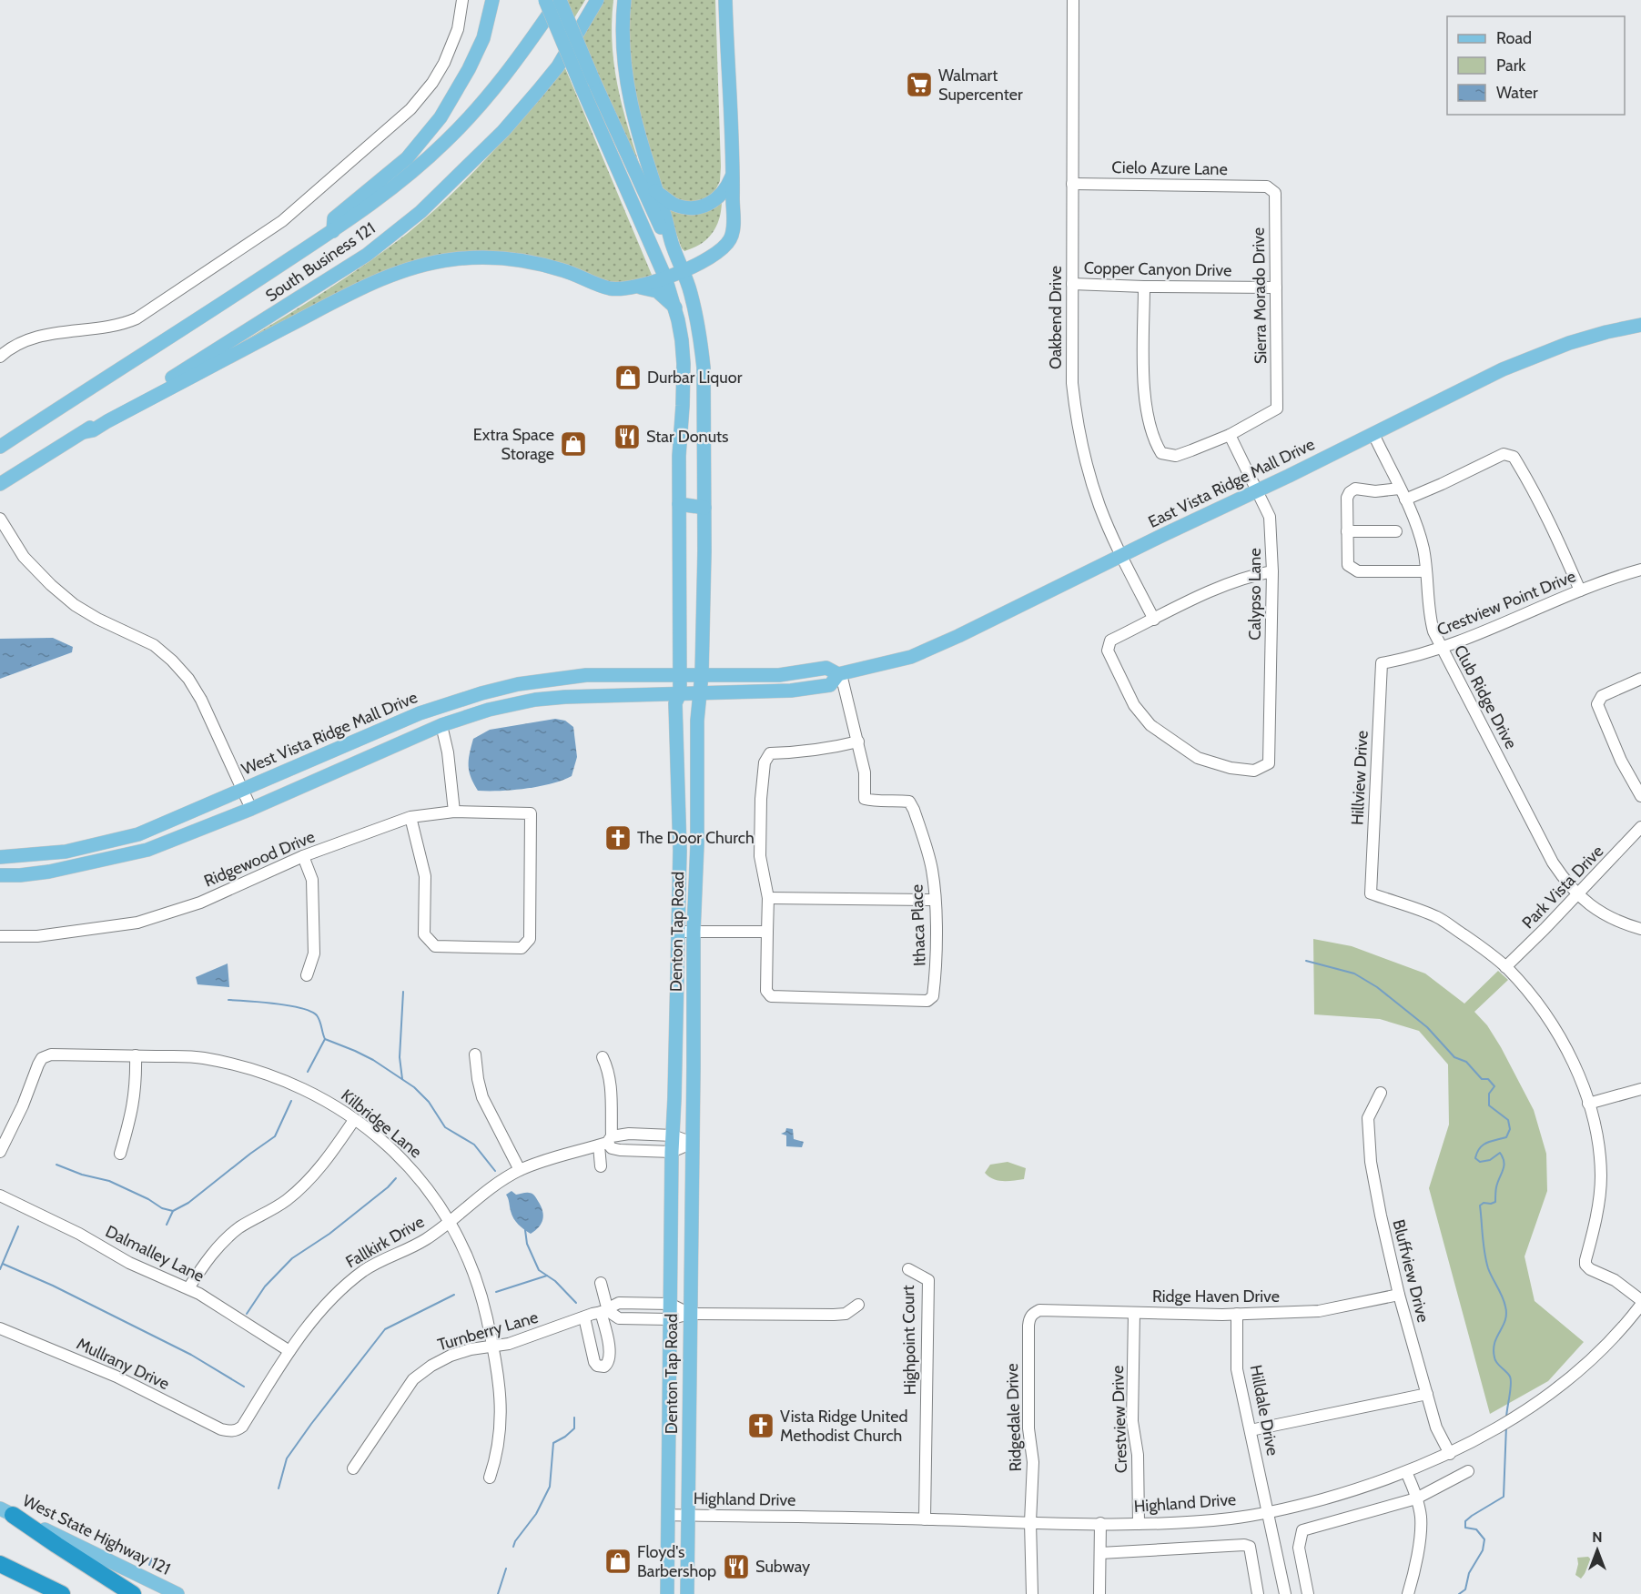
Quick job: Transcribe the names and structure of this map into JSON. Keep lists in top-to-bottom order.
{
  "streets": {
    "main road": [
      "South Business 121",
      "East Vista Ridge Mall Drive",
      "West Vista Ridge Mall Drive",
      "Denton Tap Road",
      "West State Highway 121"
    ],
    "street": [
      "Cielo Azure Lane",
      "Copper Canyon Drive",
      "Sierra Morado Drive",
      "Oakbend Drive",
      "Calypso Lane",
      "Crestview Point Drive",
      "Club Ridge Drive",
      "Hillview Drive",
      "Ridgewood Drive",
      "Park Vista Drive",
      "Ithaca Place",
      "Kilbridge Lane",
      "Fallkirk Drive",
      "Dalmalley Lane",
      "Bluffview Drive",
      "Ridge Haven Drive",
      "Turnberry Lane",
      "Highpoint Court",
      "Mullrany Drive",
      "Hilldale Drive",
      "Ridgedale Drive",
      "Crestview Drive",
      "Highland Drive"
    ]
  },
  "crossings": [
    ["Cielo Azure Lane", "Sierra Morado Drive"],
    ["Cielo Azure Lane", "Oakbend Drive"],
    ["Copper Canyon Drive", "Sierra Morado Drive"],
    ["Copper Canyon Drive", "Oakbend Drive"],
    ["Sierra Morado Drive", "Calypso Lane"],
    ["Oakbend Drive", "East Vista Ridge Mall Drive"],
    ["Oakbend Drive", "Calypso Lane"],
    ["East Vista Ridge Mall Drive", "Calypso Lane"],
    ["East Vista Ridge Mall Drive", "Club Ridge Drive"],
    ["East Vista Ridge Mall Drive", "West Vista Ridge Mall Drive"],
    ["East Vista Ridge Mall Drive", "Ithaca Place"],
    ["East Vista Ridge Mall Drive", "Denton Tap Road"],
    ["Crestview Point Drive", "Club Ridge Drive"],
    ["Crestview Point Drive", "Hillview Drive"],
    ["Club Ridge Drive", "Park Vista Drive"],
    ["West Vista Ridge Mall Drive", "Denton Tap Road"],
    ["Hillview Drive", "Park Vista Drive"],
    ["Denton Tap Road", "Fallkirk Drive"],
    ["Denton Tap Road", "Turnberry Lane"],
    ["Denton Tap Road", "Highland Drive"],
    ["Kilbridge Lane", "Fallkirk Drive"],
    ["Kilbridge Lane", "Turnberry Lane"],
    ["Fallkirk Drive", "Dalmalley Lane"],
    ["Fallkirk Drive", "Mullrany Drive"],
    ["Bluffview Drive", "Ridge Haven Drive"],
    ["Bluffview Drive", "Highland Drive"],
    ["Ridge Haven Drive", "Hilldale Drive"],
    ["Ridge Haven Drive", "Ridgedale Drive"],
    ["Ridge Haven Drive", "Crestview Drive"],
    ["Highpoint Court", "Highland Drive"],
    ["Hilldale Drive", "Highland Drive"],
    ["Ridgedale Drive", "Highland Drive"],
    ["Crestview Drive", "Highland Drive"]
  ],
  "places": {
    "supermarket": ["Walmart Supercenter"],
    "shop": ["Durbar Liquor", "Extra Space Storage", "Floyd's Barbershop"],
    "restaurant": ["Star Donuts", "Subway"],
    "church": ["The Door Church", "Vista Ridge United Methodist Church"]
  },
  "legend": ["Road", "Park", "Water"],
  "north": "top"
}
